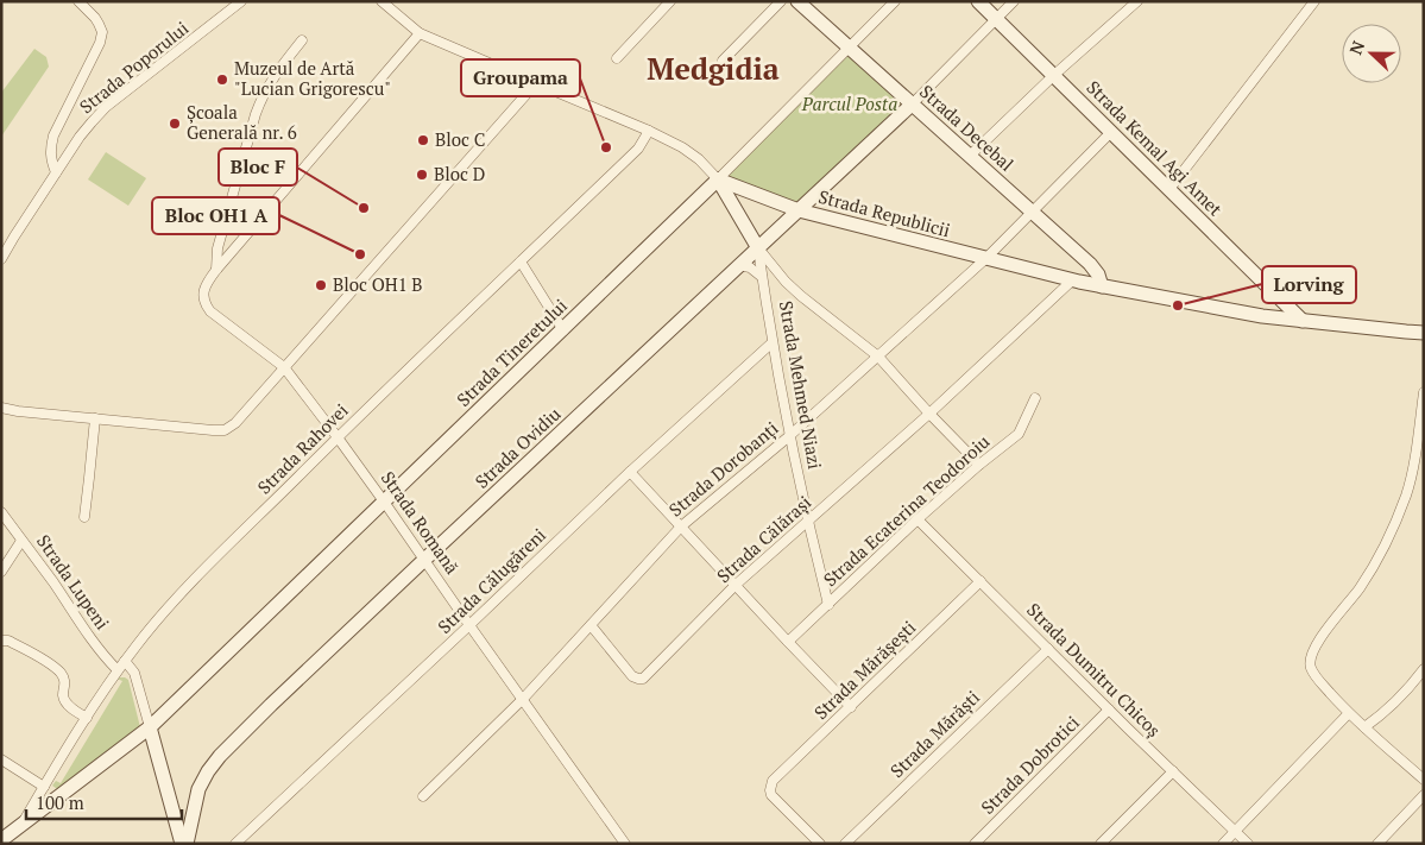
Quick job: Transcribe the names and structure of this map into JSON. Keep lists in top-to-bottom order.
{
  "streets": {
    "main road": [
      "Strada Decebal",
      "Strada Kemal Agi Amet",
      "Strada Republicii",
      "Strada Tineretului",
      "Strada Mehmed Niazi",
      "Strada Ovidiu"
    ],
    "street": [
      "Strada Poporului",
      "Strada Rahovei",
      "Strada Dorobanți",
      "Strada Ecaterina Teodoroiu",
      "Strada Romană",
      "Strada Călărași",
      "Strada Călugăreni",
      "Strada Lupeni",
      "Strada Mărășești",
      "Strada Dumitru Chicoș",
      "Strada Mărăști",
      "Strada Dobrotici"
    ]
  },
  "crossings": [
    ["Strada Decebal", "Strada Republicii"],
    ["Strada Decebal", "Strada Tineretului"],
    ["Strada Decebal", "Strada Ovidiu"],
    ["Strada Decebal", "Strada Dorobanți"],
    ["Strada Kemal Agi Amet", "Strada Republicii"],
    ["Strada Kemal Agi Amet", "Strada Dorobanți"],
    ["Strada Republicii", "Strada Tineretului"],
    ["Strada Republicii", "Strada Mehmed Niazi"],
    ["Strada Republicii", "Strada Ovidiu"],
    ["Strada Republicii", "Strada Rahovei"],
    ["Strada Republicii", "Strada Dorobanți"],
    ["Strada Republicii", "Strada Călărași"],
    ["Strada Tineretului", "Strada Mehmed Niazi"],
    ["Strada Tineretului", "Strada Rahovei"],
    ["Strada Tineretului", "Strada Romană"],
    ["Strada Mehmed Niazi", "Strada Ovidiu"],
    ["Strada Mehmed Niazi", "Strada Dorobanți"],
    ["Strada Mehmed Niazi", "Strada Ecaterina Teodoroiu"],
    ["Strada Mehmed Niazi", "Strada Călărași"],
    ["Strada Mehmed Niazi", "Strada Călugăreni"],
    ["Strada Ovidiu", "Strada Romană"],
    ["Strada Rahovei", "Strada Romană"],
    ["Strada Rahovei", "Strada Lupeni"],
    ["Strada Dorobanți", "Strada Romană"],
    ["Strada Dorobanți", "Strada Călărași"],
    ["Strada Ecaterina Teodoroiu", "Strada Dumitru Chicoș"],
    ["Strada Romană", "Strada Călugăreni"],
    ["Strada Mărășești", "Strada Dumitru Chicoș"],
    ["Strada Dumitru Chicoș", "Strada Mărăști"],
    ["Strada Dumitru Chicoș", "Strada Dobrotici"]
  ],
  "districts": ["Medgidia"],
  "parks": ["Parcul Posta"],
  "places": [
    "Muzeul de Artă \"Lucian Grigorescu\"",
    "Școala Generală nr. 6",
    "Bloc C",
    "Groupama",
    "Bloc D",
    "Bloc F",
    "Bloc OH1 A",
    "Bloc OH1 B",
    "Lorving"
  ],
  "scale_bar": "100 m",
  "north": "left"
}
